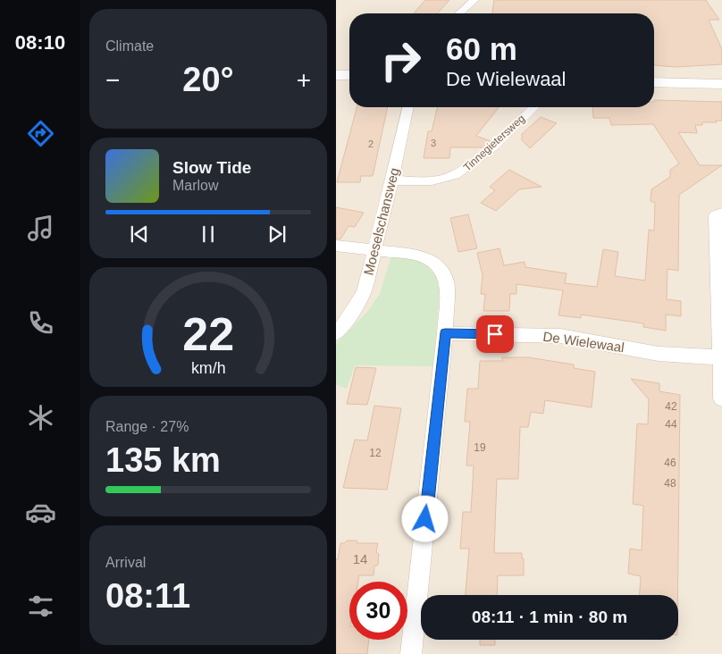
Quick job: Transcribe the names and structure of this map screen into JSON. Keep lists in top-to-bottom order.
{
  "streets": {
    "street": ["Tinnegietersweg", "Moeselschansweg", "De Wielewaal"]
  },
  "crossings": [
    ["Tinnegietersweg", "Moeselschansweg"]
  ],
  "house_numbers": [
    "3",
    "2",
    "42",
    "44",
    "19",
    "12",
    "46",
    "48",
    "14"
  ],
  "page": {
    "tabs": "08:10",
    "tile": [
      "Climate",
      ["Range · 27%", "135 km"],
      ["Arrival", "08:11"]
    ],
    "turn": ["60 m", "De Wielewaal"],
    "heat": ["−", "20°", "+"],
    "song": ["Slow Tide", "Marlow"],
    "limit": "30",
    "trip": "08:11 · 1 min · 80 m",
    "gauge": ["22", "km/h"]
  }
}
